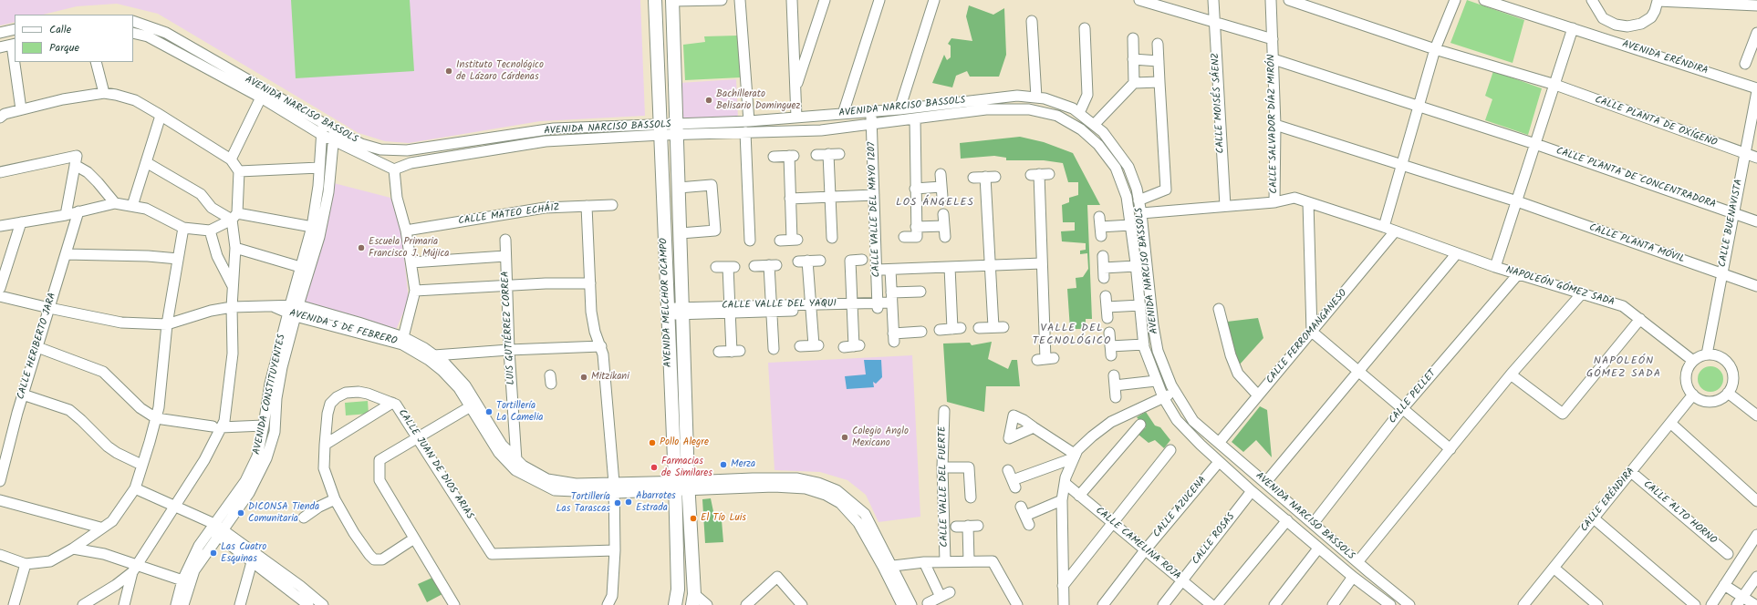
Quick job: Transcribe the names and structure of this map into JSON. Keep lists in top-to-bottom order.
{
  "streets": {
    "main road": ["AVENIDA MELCHOR OCAMPO"],
    "street": [
      "AVENIDA ERÉNDIRA",
      "CALLE MOISÉS SÁENZ",
      "AVENIDA NARCISO BASSOLS",
      "CALLE PLANTA DE OXÍGENO",
      "CALLE SALVADOR DÍAZ MIRÓN",
      "CALLE PLANTA DE CONCENTRADORA",
      "CALLE VALLE DEL MAYO 1207",
      "CALLE MATEO ECHÁIZ",
      "CALLE BUENAVISTA",
      "CALLE PLANTA MÓVIL",
      "NAPOLEÓN GÓMEZ SADA",
      "CALLE VALLE DEL YAQUI",
      "AVENIDA 5 DE FEBRERO",
      "LUIS GUTIÉRREZ CORREA",
      "CALLE FERROMANGANESO",
      "CALLE HERIBERTO JARA",
      "AVENIDA CONSTITUYENTES",
      "CALLE PELLET",
      "CALLE JUAN DE DIOS ARIAS",
      "CALLE VALLE DEL FUERTE",
      "CALLE ERÉNDIRA",
      "CALLE AZUCENA",
      "CALLE ALTO HORNO",
      "CALLE ROSAS",
      "CALLE CAMELINA ROJA"
    ]
  },
  "crossings": [
    ["CALLE MOISÉS SÁENZ", "CALLE SALVADOR DÍAZ MIRÓN"],
    ["AVENIDA NARCISO BASSOLS", "CALLE SALVADOR DÍAZ MIRÓN"],
    ["AVENIDA NARCISO BASSOLS", "CALLE VALLE DEL MAYO 1207"],
    ["AVENIDA NARCISO BASSOLS", "AVENIDA MELCHOR OCAMPO"],
    ["AVENIDA NARCISO BASSOLS", "CALLE FERROMANGANESO"],
    ["AVENIDA NARCISO BASSOLS", "AVENIDA CONSTITUYENTES"],
    ["AVENIDA NARCISO BASSOLS", "CALLE PELLET"],
    ["AVENIDA NARCISO BASSOLS", "CALLE AZUCENA"],
    ["AVENIDA NARCISO BASSOLS", "CALLE ROSAS"],
    ["CALLE PLANTA DE OXÍGENO", "CALLE BUENAVISTA"],
    ["CALLE SALVADOR DÍAZ MIRÓN", "CALLE PLANTA DE CONCENTRADORA"],
    ["CALLE SALVADOR DÍAZ MIRÓN", "CALLE PLANTA MÓVIL"],
    ["CALLE SALVADOR DÍAZ MIRÓN", "NAPOLEÓN GÓMEZ SADA"],
    ["CALLE PLANTA DE CONCENTRADORA", "CALLE BUENAVISTA"],
    ["CALLE VALLE DEL MAYO 1207", "CALLE VALLE DEL YAQUI"],
    ["CALLE BUENAVISTA", "CALLE PLANTA MÓVIL"],
    ["CALLE BUENAVISTA", "NAPOLEÓN GÓMEZ SADA"],
    ["CALLE BUENAVISTA", "CALLE ERÉNDIRA"],
    ["NAPOLEÓN GÓMEZ SADA", "CALLE FERROMANGANESO"],
    ["NAPOLEÓN GÓMEZ SADA", "CALLE PELLET"],
    ["NAPOLEÓN GÓMEZ SADA", "CALLE ERÉNDIRA"],
    ["AVENIDA MELCHOR OCAMPO", "CALLE VALLE DEL YAQUI"],
    ["AVENIDA MELCHOR OCAMPO", "AVENIDA 5 DE FEBRERO"],
    ["AVENIDA 5 DE FEBRERO", "LUIS GUTIÉRREZ CORREA"],
    ["AVENIDA 5 DE FEBRERO", "CALLE HERIBERTO JARA"],
    ["AVENIDA 5 DE FEBRERO", "AVENIDA CONSTITUYENTES"],
    ["AVENIDA 5 DE FEBRERO", "CALLE VALLE DEL FUERTE"],
    ["CALLE ERÉNDIRA", "CALLE ALTO HORNO"],
    ["CALLE AZUCENA", "CALLE CAMELINA ROJA"],
    ["CALLE ROSAS", "CALLE CAMELINA ROJA"]
  ],
  "districts": ["LOS ÁNGELES", "VALLE DEL TECNOLÓGICO", "NAPOLEÓN GÓMEZ SADA"],
  "places": [
    "Instituto Tecnológico de Lázaro Cárdenas",
    "Bachillerato Belisario Dominguez",
    "Escuela Primaria Francisco J. Mújica",
    "Mitzikani",
    "Tortillería La Camelia",
    "Colegio Anglo Mexicano",
    "Pollo Alegre",
    "Merza",
    "Farmacias de Similares",
    "Abarrotes Estrada",
    "Tortillería Las Tarascas",
    "DICONSA Tienda Comunitaria",
    "El Tío Luis",
    "Las Cuatro Esquinas"
  ],
  "legend": ["Calle", "Parque"]
}
